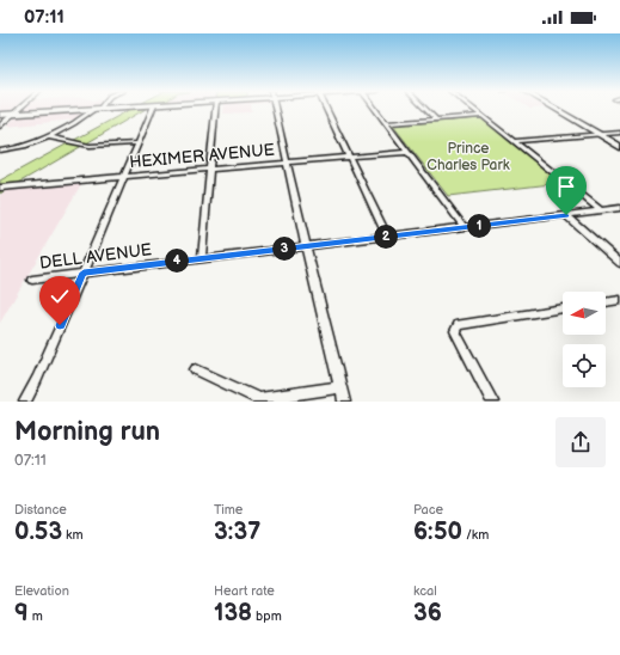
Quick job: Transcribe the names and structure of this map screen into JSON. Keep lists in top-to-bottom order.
{
  "streets": {
    "street": ["HEXIMER AVENUE", "DELL AVENUE"]
  },
  "parks": ["Prince Charles Park"],
  "north": "left",
  "page": {
    "status": "07:11",
    "pins": [
      "1",
      "2",
      "3",
      "4"
    ],
    "heading": ["Morning run", "07:11"],
    "stats": [
      ["Distance", "0.53 km"],
      ["Time", "3:37"],
      ["Pace", "6:50 /km"],
      ["Elevation", "9 m"],
      ["Heart rate", "138 bpm"],
      ["kcal", "36"]
    ]
  }
}
